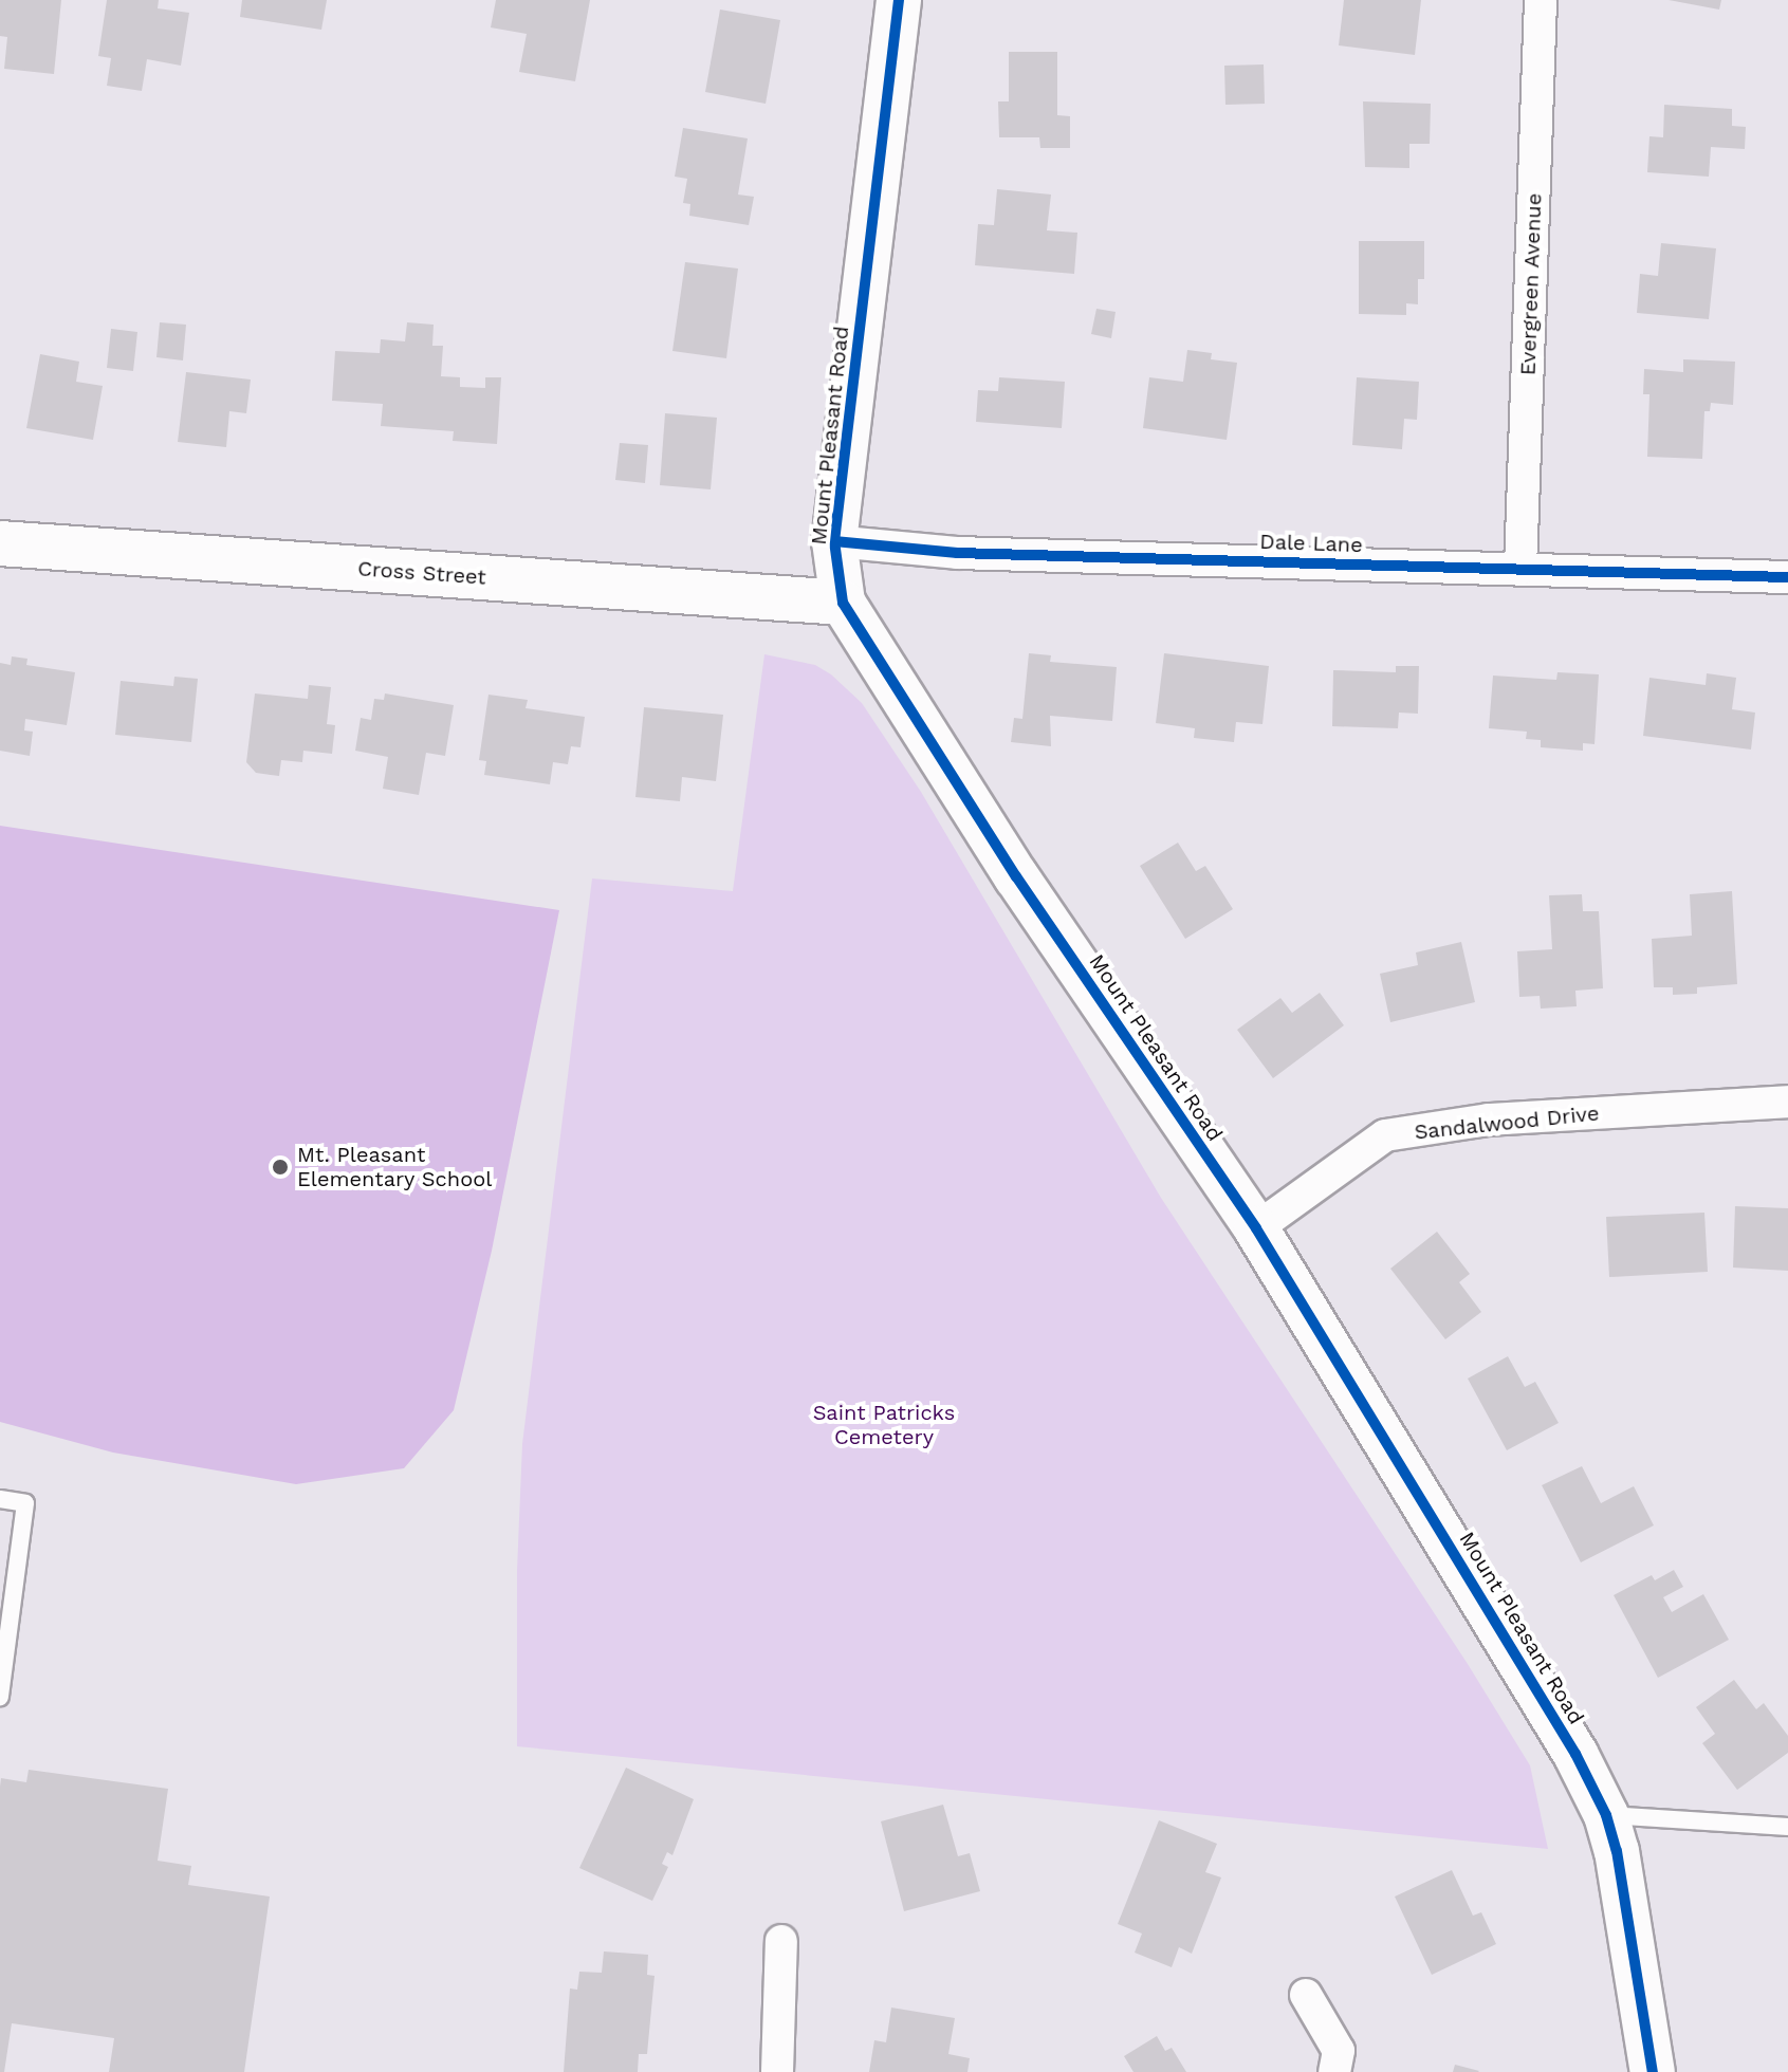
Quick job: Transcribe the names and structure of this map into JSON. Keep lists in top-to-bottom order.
{
  "streets": {
    "street": [
      "Evergreen Avenue",
      "Mount Pleasant Road",
      "Dale Lane",
      "Cross Street",
      "Sandalwood Drive"
    ]
  },
  "crossings": [
    ["Evergreen Avenue", "Dale Lane"],
    ["Mount Pleasant Road", "Dale Lane"],
    ["Mount Pleasant Road", "Cross Street"],
    ["Mount Pleasant Road", "Sandalwood Drive"]
  ],
  "parks": ["Saint Patricks Cemetery"],
  "places": ["Mt. Pleasant Elementary School"]
}
